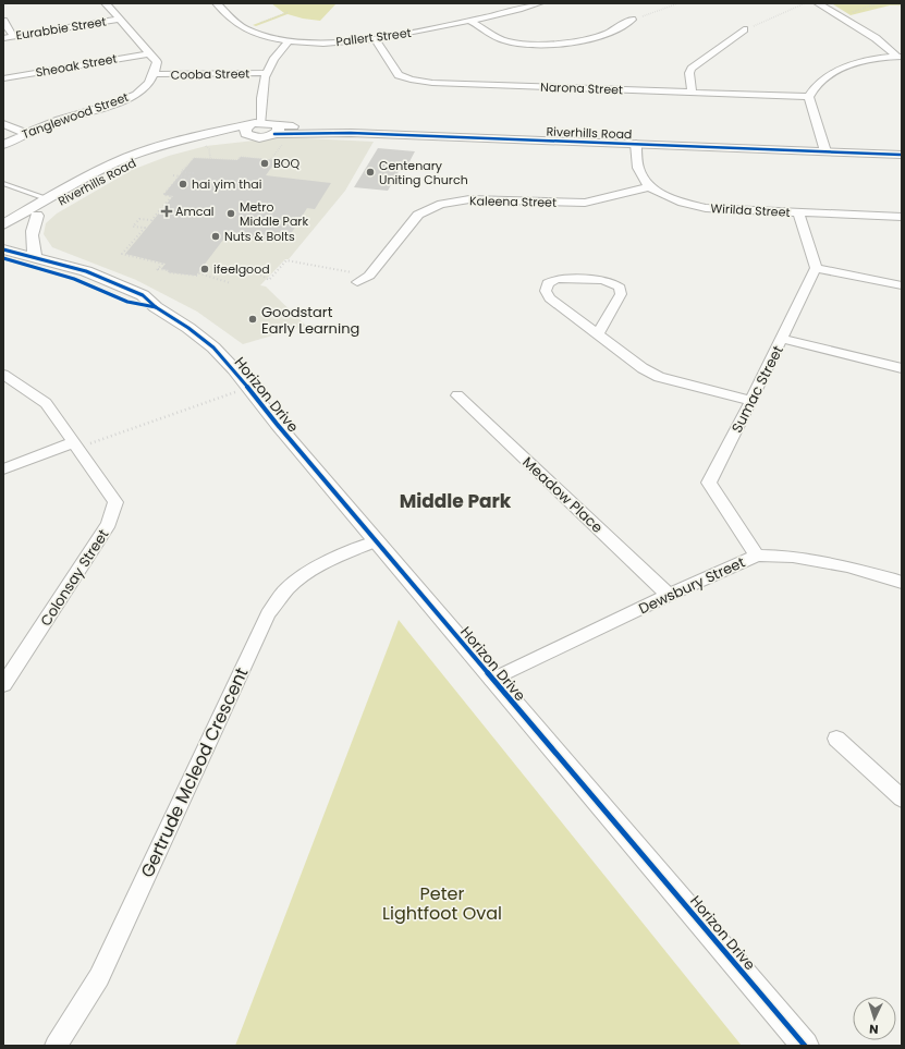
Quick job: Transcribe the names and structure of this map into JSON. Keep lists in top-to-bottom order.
{
  "streets": {
    "street": [
      "Eurabbie Street",
      "Pallert Street",
      "Sheoak Street",
      "Cooba Street",
      "Narona Street",
      "Tanglewood Street",
      "Riverhills Road",
      "Kaleena Street",
      "Wirilda Street",
      "Sumac Street",
      "Horizon Drive",
      "Meadow Place",
      "Colonsay Street",
      "Dewsbury Street",
      "Gertrude Mcleod Crescent"
    ]
  },
  "crossings": [
    ["Pallert Street", "Narona Street"],
    ["Cooba Street", "Tanglewood Street"],
    ["Kaleena Street", "Wirilda Street"],
    ["Sumac Street", "Dewsbury Street"],
    ["Horizon Drive", "Dewsbury Street"],
    ["Horizon Drive", "Gertrude Mcleod Crescent"],
    ["Meadow Place", "Dewsbury Street"]
  ],
  "districts": ["Middle Park"],
  "parks": ["Peter Lightfoot Oval"],
  "places": {
    "other": [
      "BOQ",
      "Centenary Uniting Church",
      "hai yim thai",
      "Metro Middle Park",
      "Nuts & Bolts",
      "ifeelgood",
      "Goodstart Early Learning"
    ],
    "health": ["Amcal"]
  },
  "north": "bottom"
}
